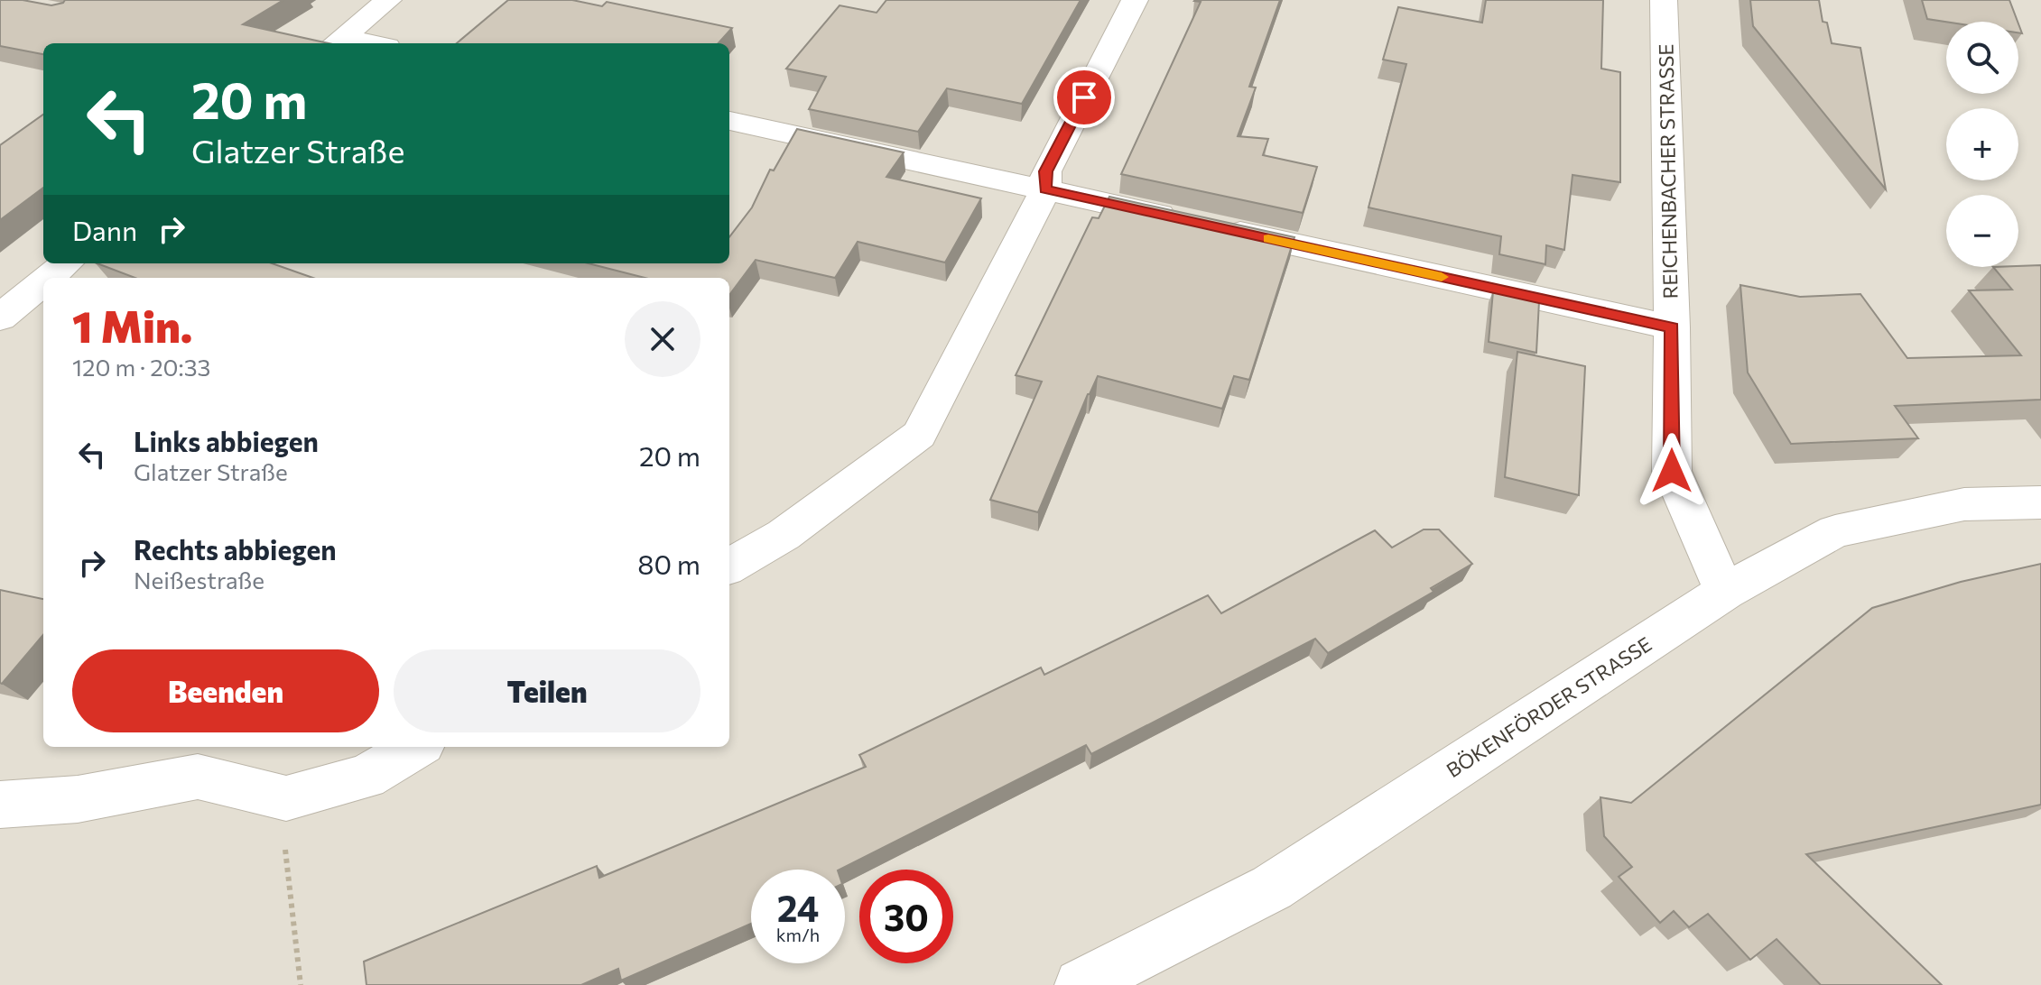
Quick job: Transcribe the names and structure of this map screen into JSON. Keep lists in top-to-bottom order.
{
  "streets": {
    "street": ["REICHENBACHER STRASSE", "BÖKENFÖRDER STRASSE"]
  },
  "crossings": [
    ["REICHENBACHER STRASSE", "BÖKENFÖRDER STRASSE"]
  ],
  "page": {
    "map_buttons": ["+", "−"],
    "turn": ["20 m", "Glatzer Straße"],
    "then": "Dann",
    "heading": ["1 Min.", "120 m · 20:33"],
    "list": [
      {
        "name": "Links abbiegen",
        "note": "Glatzer Straße",
        "value": "20 m"
      },
      {
        "name": "Rechts abbiegen",
        "note": "Neißestraße",
        "value": "80 m"
      }
    ],
    "buttons": ["Beenden", "Teilen"],
    "speed": "24 km/h",
    "limit": "30"
  }
}
